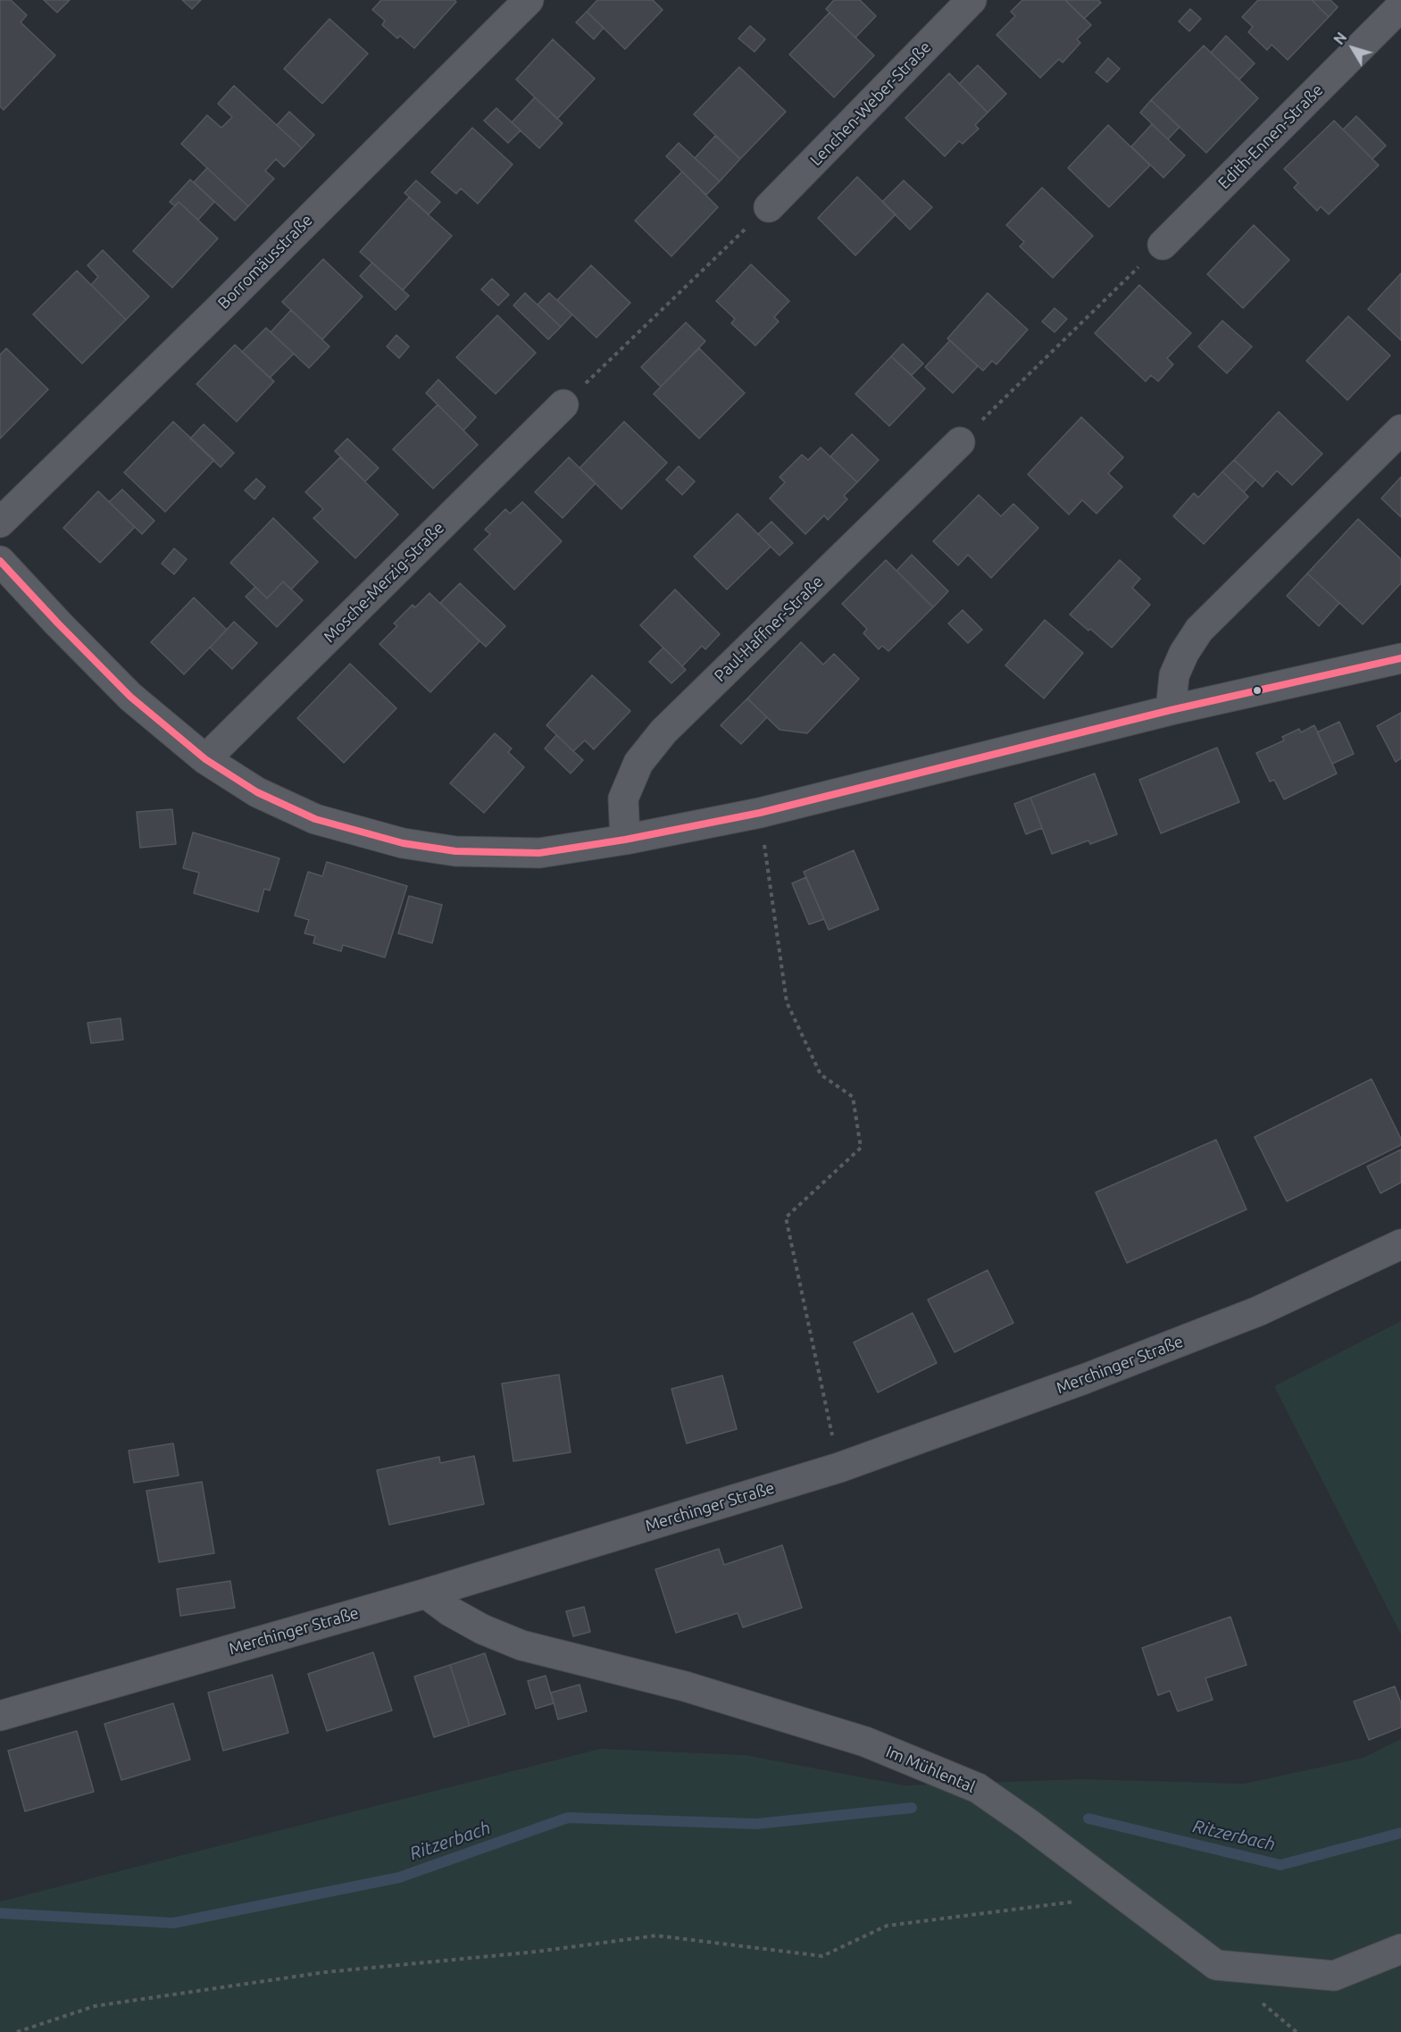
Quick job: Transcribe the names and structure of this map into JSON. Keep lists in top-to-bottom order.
{
  "streets": {
    "street": [
      "Lenchen-Weber-Straße",
      "Edith-Ennen-Straße",
      "Borromäusstraße",
      "Mosche-Merzig-Straße",
      "Paul-Haffner-Straße",
      "Merchinger Straße",
      "Im Mühlental"
    ]
  },
  "crossings": [
    ["Merchinger Straße", "Im Mühlental"]
  ],
  "water": ["Ritzerbach"],
  "north": "top left"
}
